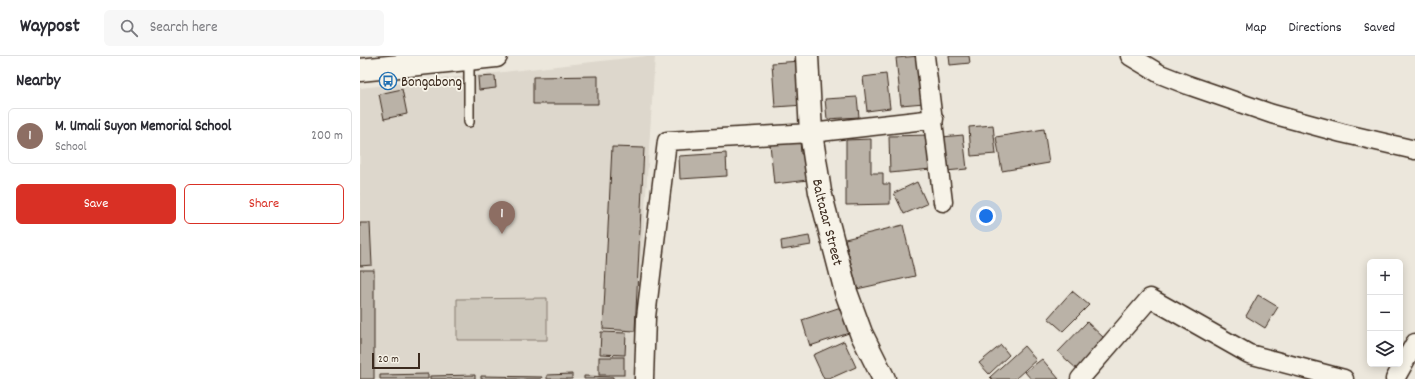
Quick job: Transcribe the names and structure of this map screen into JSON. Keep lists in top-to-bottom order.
{
  "streets": {
    "main road": ["Baltazar Street"]
  },
  "places": {
    "bus stop": ["Bongabong"]
  },
  "scale_bar": "20 m",
  "page": {
    "header": "Waypost",
    "search": "Search here",
    "nav": ["Map", "Directions", "Saved"],
    "heading": "Nearby",
    "list": [
      {
        "mark": "1",
        "name": "M. Umali Suyon Memorial School",
        "note": "School",
        "value": "200 m"
      }
    ],
    "buttons": ["Save", "Share"],
    "pins": "1",
    "map_buttons": ["+", "−"],
    "scale": "20 m"
  }
}
